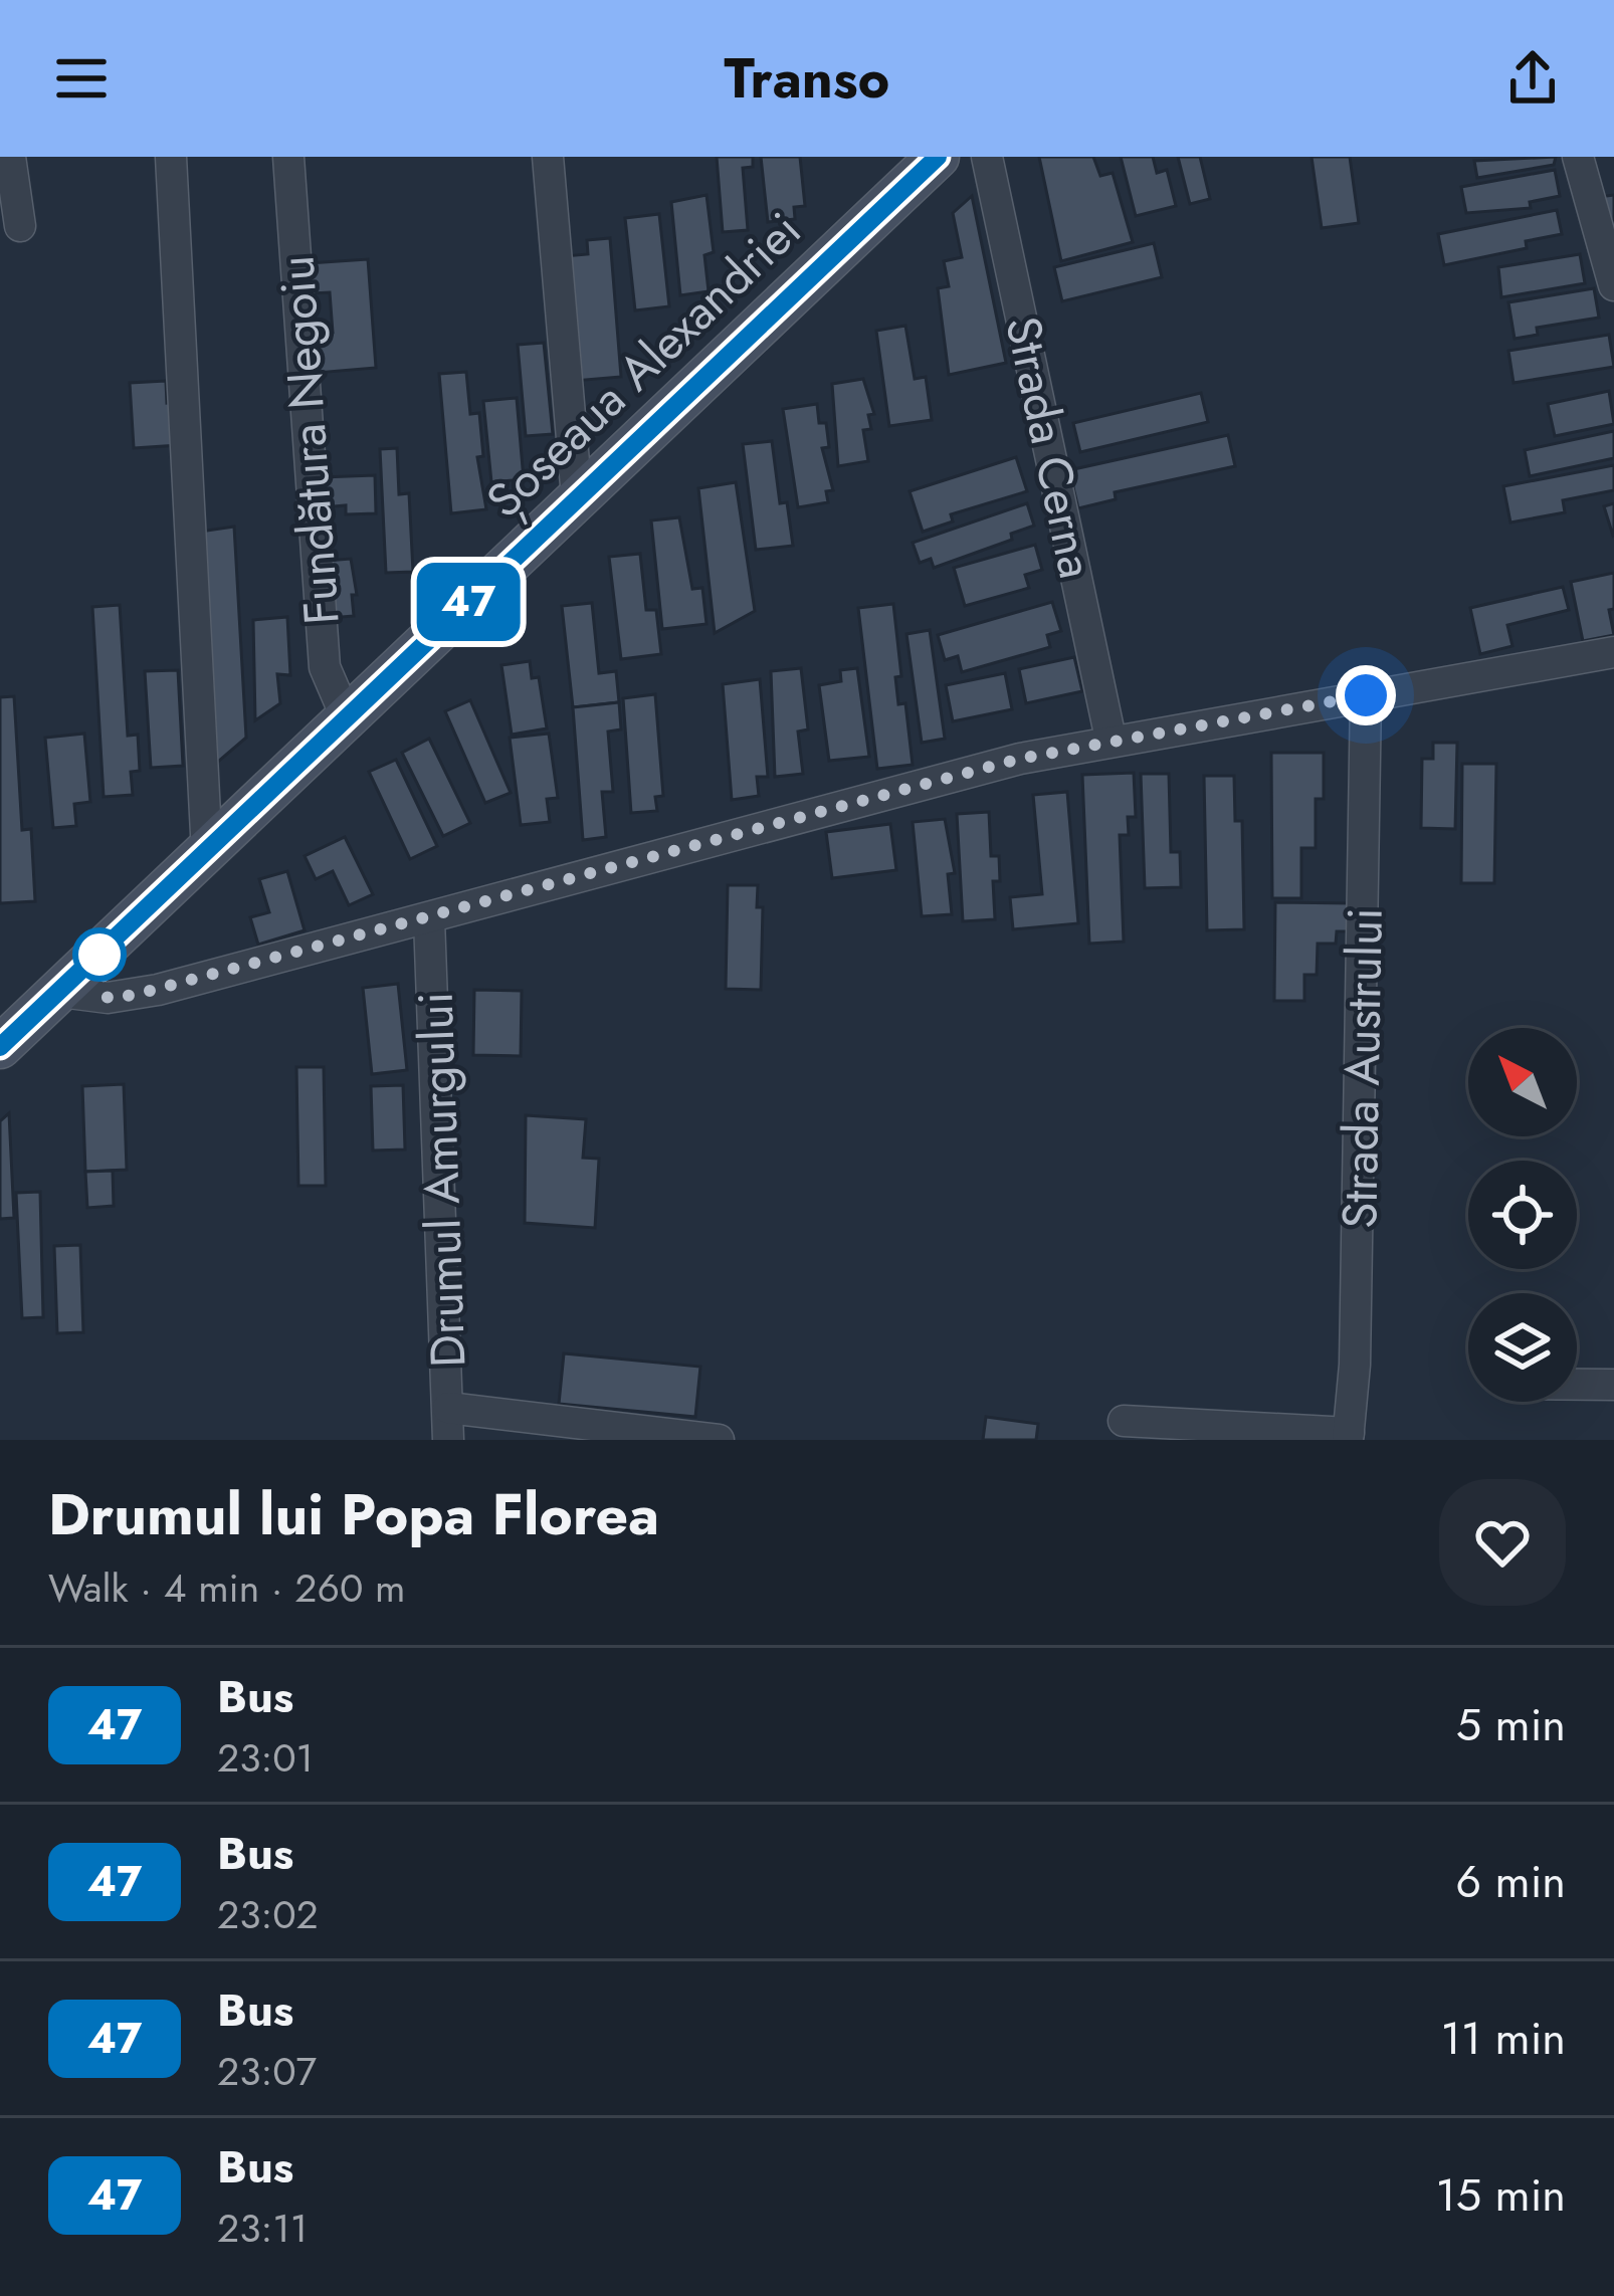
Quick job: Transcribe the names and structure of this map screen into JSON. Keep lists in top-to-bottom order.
{
  "streets": {
    "main road": ["Șoseaua Alexandriei"],
    "street": [
      "Fundătura Negoiu",
      "Strada Cerna",
      "Strada Austrului",
      "Drumul Amurgului"
    ]
  },
  "crossings": [
    ["Șoseaua Alexandriei", "Fundătura Negoiu"]
  ],
  "lines": ["bus line 47"],
  "north": "top left",
  "page": {
    "header": "Transo",
    "on_map": "47",
    "heading": ["Drumul lui Popa Florea", "Walk · 4 min · 260 m"],
    "list": [
      {
        "mark": "47",
        "name": "Bus",
        "note": "23:01",
        "value": "5 min"
      },
      {
        "mark": "47",
        "name": "Bus",
        "note": "23:02",
        "value": "6 min"
      },
      {
        "mark": "47",
        "name": "Bus",
        "note": "23:07",
        "value": "11 min"
      },
      {
        "mark": "47",
        "name": "Bus",
        "note": "23:11",
        "value": "15 min"
      }
    ]
  }
}
